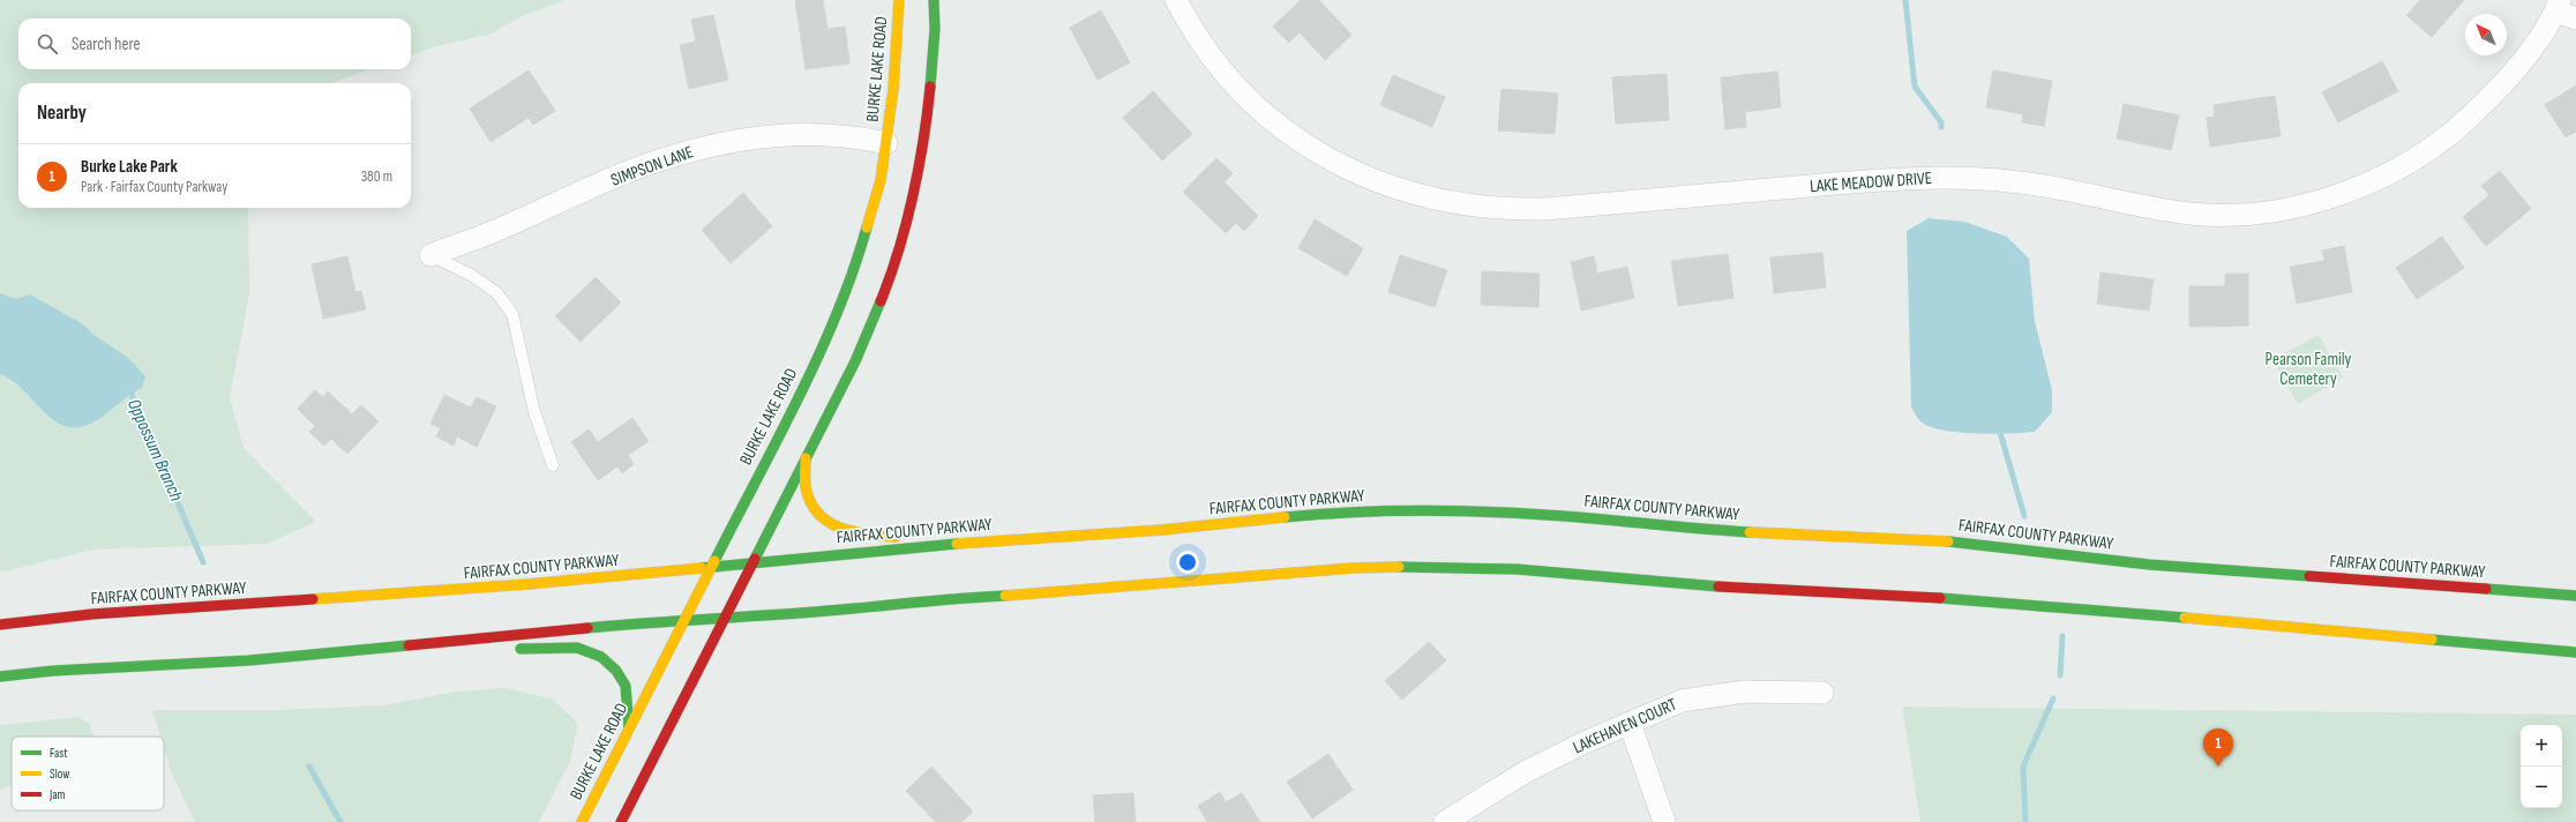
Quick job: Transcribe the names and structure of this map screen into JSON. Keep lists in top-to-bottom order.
{
  "streets": {
    "main road": ["BURKE LAKE ROAD", "FAIRFAX COUNTY PARKWAY"],
    "street": ["SIMPSON LANE", "LAKE MEADOW DRIVE", "LAKEHAVEN COURT"]
  },
  "crossings": [
    ["BURKE LAKE ROAD", "SIMPSON LANE"],
    ["BURKE LAKE ROAD", "FAIRFAX COUNTY PARKWAY"]
  ],
  "water": ["Oppossum Branch"],
  "parks": ["Pearson Family Cemetery"],
  "legend": ["Fast", "Slow", "Jam"],
  "north": "top left",
  "page": {
    "search": "Search here",
    "heading": "Nearby",
    "list": [
      {
        "mark": "1",
        "name": "Burke Lake Park",
        "note": "Park · Fairfax County Parkway",
        "value": "380 m"
      }
    ],
    "map_buttons": ["+", "−"],
    "pins": "1"
  }
}
